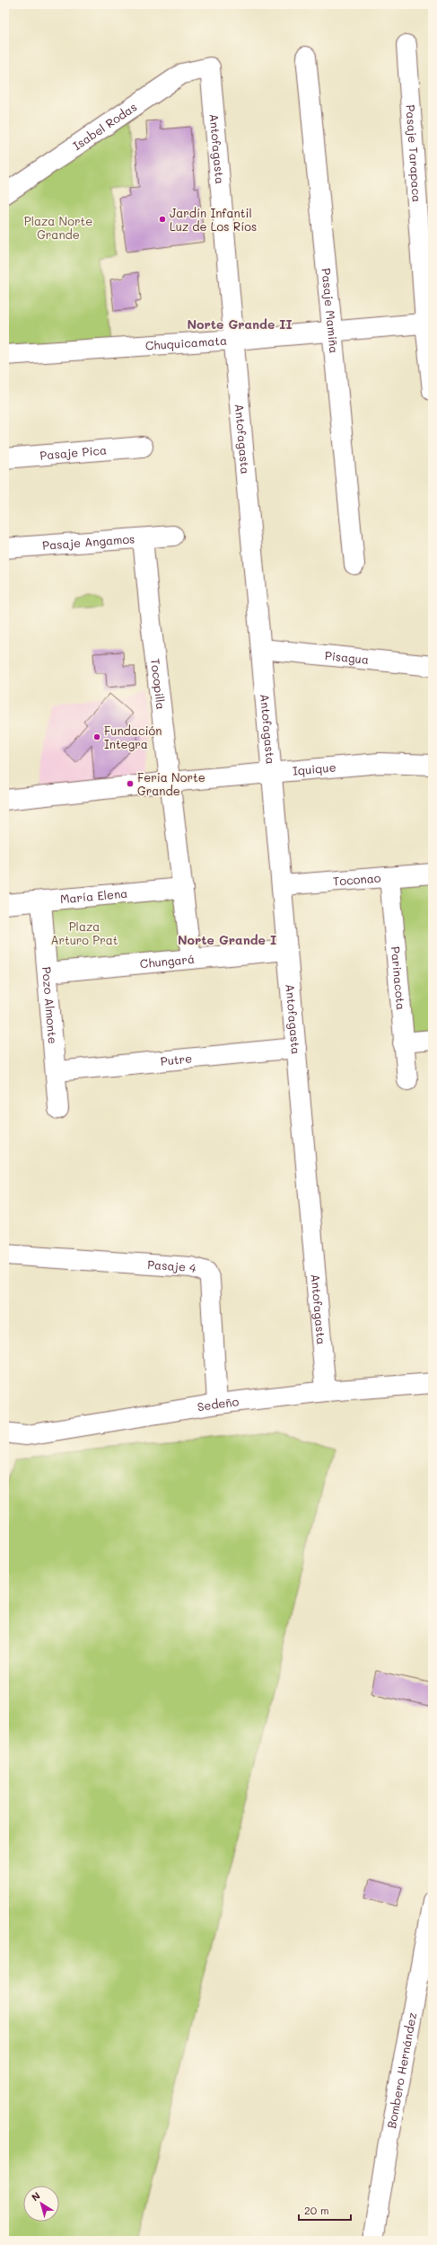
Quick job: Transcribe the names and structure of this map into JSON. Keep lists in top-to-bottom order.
{
  "streets": {
    "street": [
      "Isabel Rodas",
      "Antofagasta",
      "Pasaje Tarapaca",
      "Pasaje Mamiña",
      "Chuquicamata",
      "Pasaje Pica",
      "Pasaje Angamos",
      "Pisagua",
      "Tocopilla",
      "Iquique",
      "Toconao",
      "María Elena",
      "Chungará",
      "Parinacota",
      "Pozo Almonte",
      "Putre",
      "Pasaje 4",
      "Sedeño",
      "Bombero Hernández"
    ]
  },
  "crossings": [
    ["Isabel Rodas", "Antofagasta"],
    ["Antofagasta", "Chuquicamata"],
    ["Antofagasta", "Pisagua"],
    ["Antofagasta", "Iquique"],
    ["Antofagasta", "Toconao"],
    ["Antofagasta", "Chungará"],
    ["Antofagasta", "Putre"],
    ["Antofagasta", "Sedeño"],
    ["Pasaje Tarapaca", "Chuquicamata"],
    ["Pasaje Mamiña", "Chuquicamata"],
    ["Pasaje Angamos", "Tocopilla"],
    ["Tocopilla", "Iquique"],
    ["Tocopilla", "María Elena"],
    ["Tocopilla", "Chungará"],
    ["Toconao", "Parinacota"],
    ["María Elena", "Pozo Almonte"],
    ["Chungará", "Pozo Almonte"],
    ["Pozo Almonte", "Putre"],
    ["Pasaje 4", "Sedeño"]
  ],
  "districts": ["Norte Grande II", "Norte Grande I"],
  "parks": ["Plaza Norte Grande", "Plaza Arturo Prat"],
  "places": ["Jardín Infantil Luz de Los Ríos", "Fundación Integra", "Feria Norte Grande"],
  "scale_bar": "20 m",
  "north": "top left"
}
